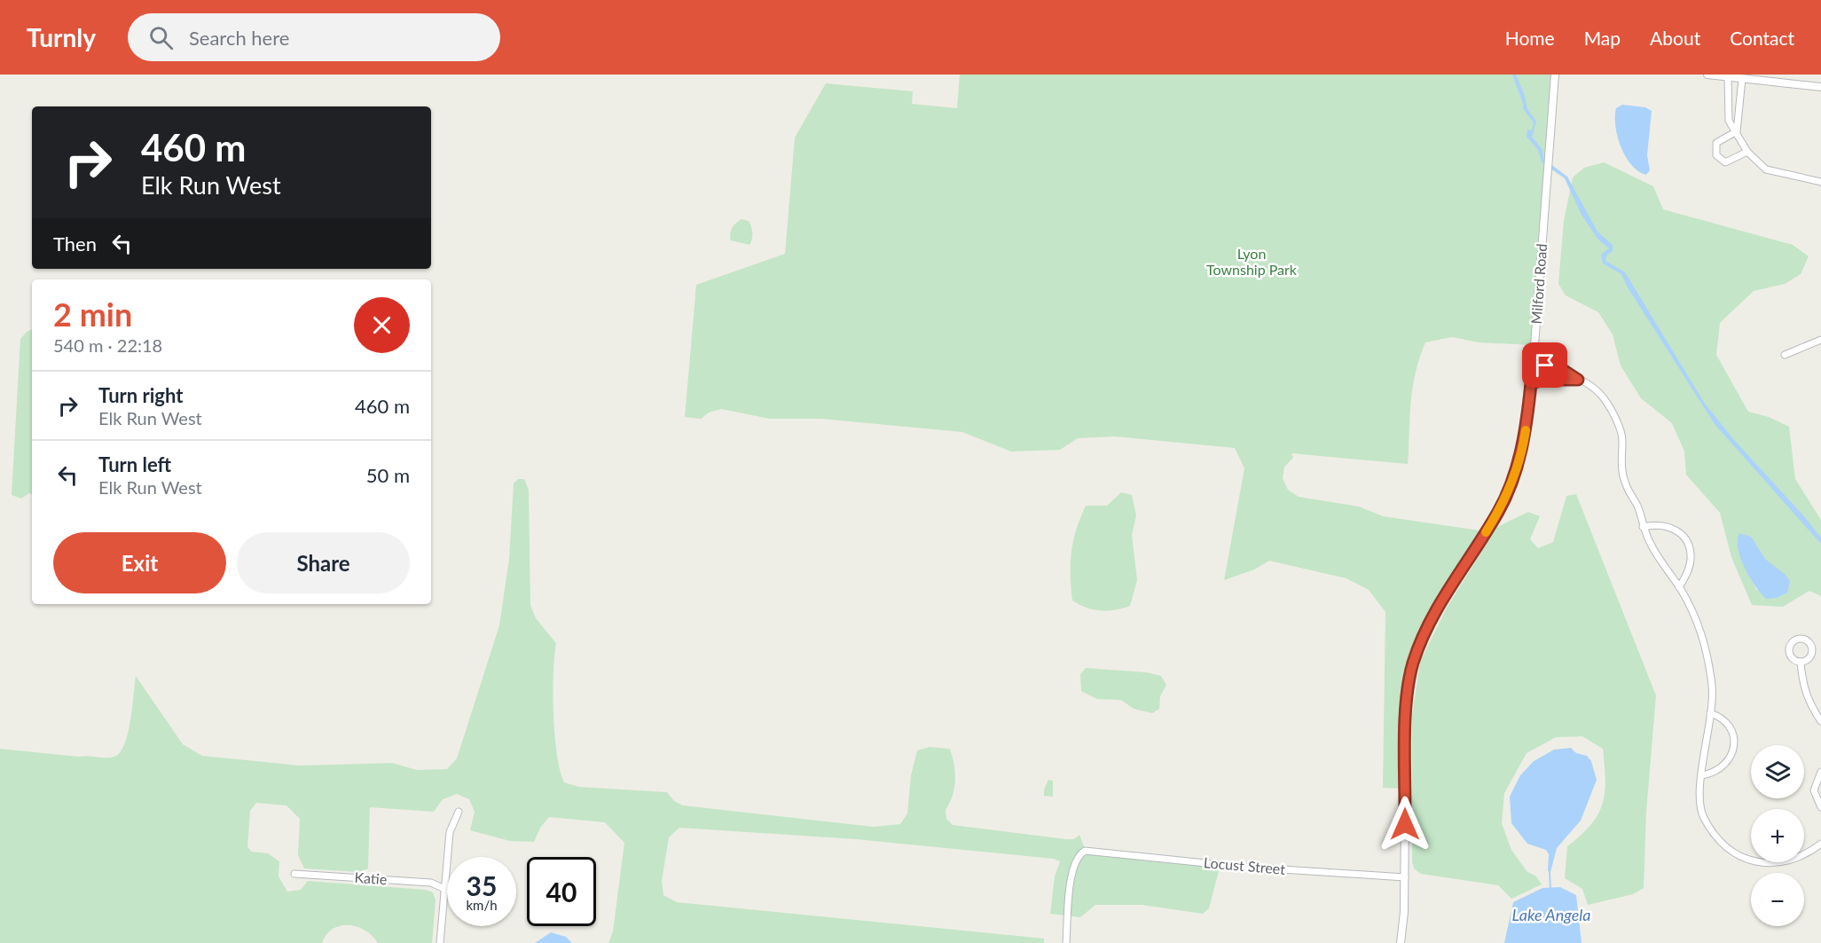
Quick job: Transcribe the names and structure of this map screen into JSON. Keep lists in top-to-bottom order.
{
  "streets": {
    "street": ["Milford Road", "Locust Street", "Katie"]
  },
  "crossings": [
    ["Milford Road", "Locust Street"]
  ],
  "water": ["Lake Angela"],
  "parks": ["Lyon Township Park"],
  "page": {
    "header": "Turnly",
    "search": "Search here",
    "nav": [
      "Home",
      "Map",
      "About",
      "Contact"
    ],
    "turn": ["460 m", "Elk Run West"],
    "then": "Then",
    "heading": ["2 min", "540 m · 22:18"],
    "list": [
      {
        "name": "Turn right",
        "note": "Elk Run West",
        "value": "460 m"
      },
      {
        "name": "Turn left",
        "note": "Elk Run West",
        "value": "50 m"
      }
    ],
    "buttons": ["Exit", "Share"],
    "map_buttons": ["+", "−"],
    "speed": "35 km/h",
    "limit": "40"
  }
}
